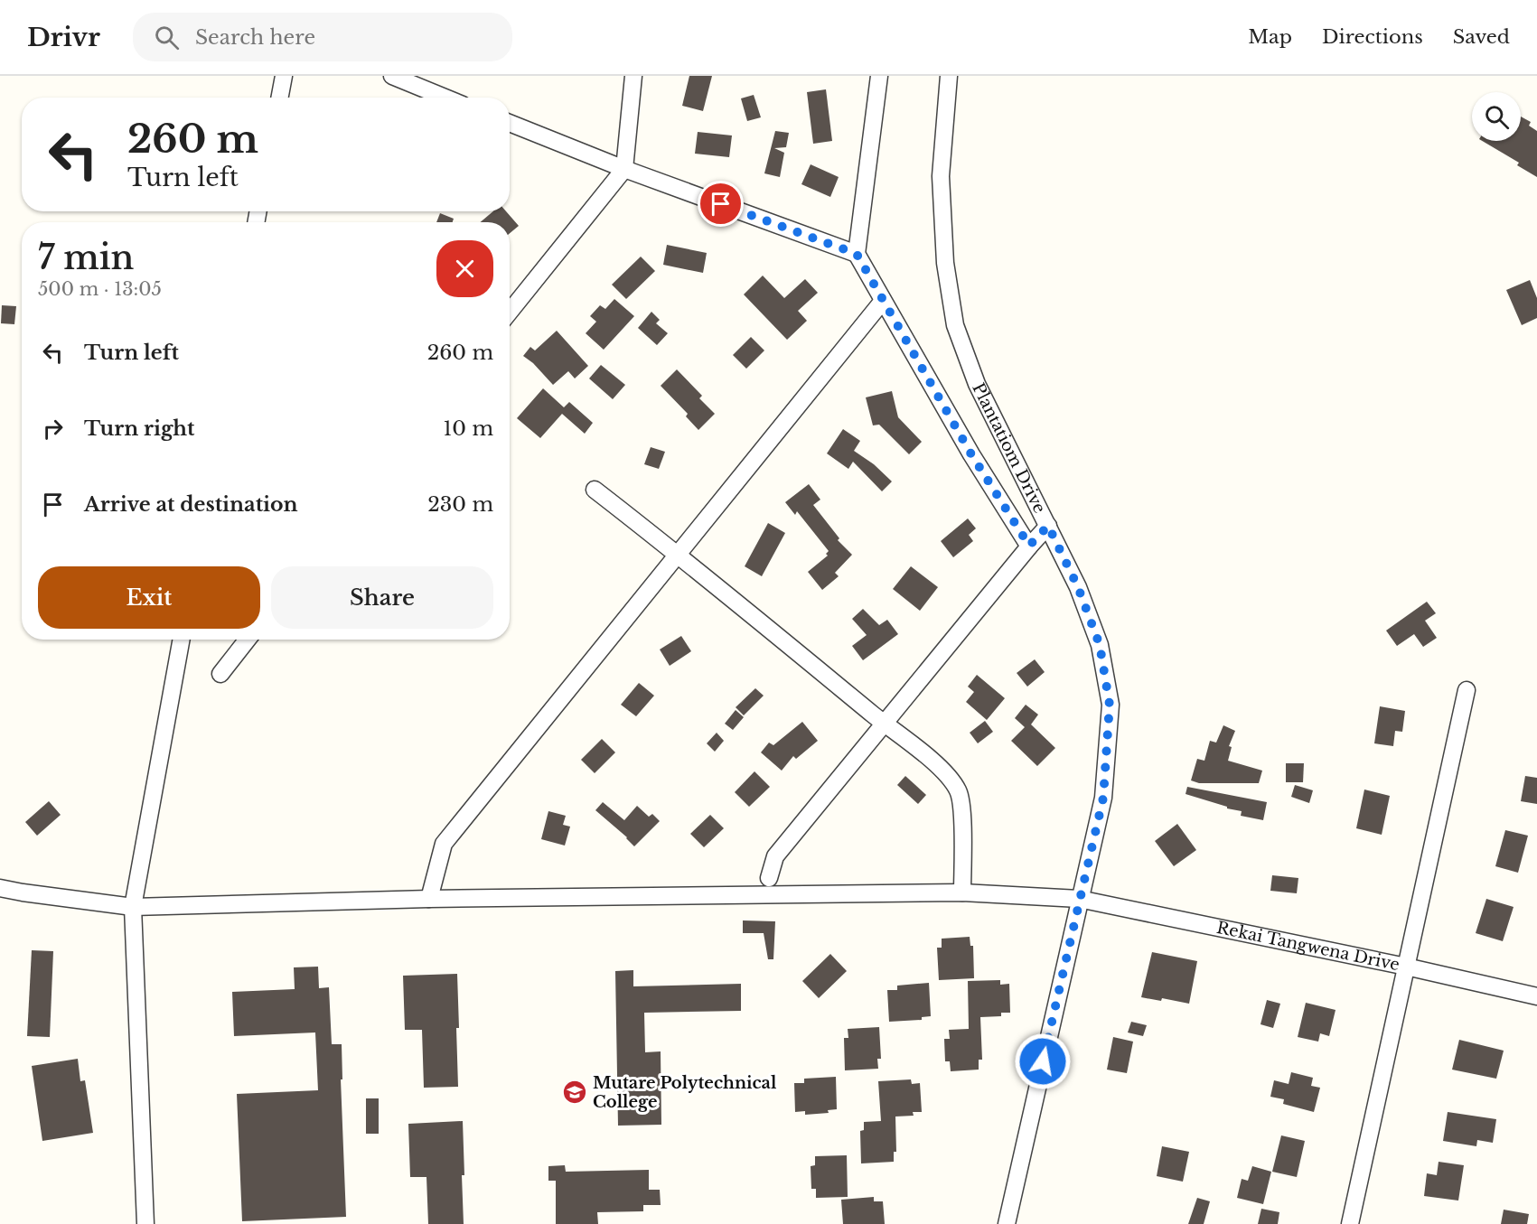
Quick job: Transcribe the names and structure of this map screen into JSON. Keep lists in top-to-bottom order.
{
  "streets": {
    "street": ["Plantatiom Drive", "Rekai Tangwena Drive"]
  },
  "crossings": [
    ["Plantatiom Drive", "Rekai Tangwena Drive"]
  ],
  "places": {
    "school or university": ["Mutare Polytechnical College"]
  },
  "page": {
    "header": "Drivr",
    "search": "Search here",
    "nav": ["Map", "Directions", "Saved"],
    "turn": ["260 m", "Turn left"],
    "heading": ["7 min", "500 m · 13:05"],
    "list": [
      {
        "name": "Turn left",
        "value": "260 m"
      },
      {
        "name": "Turn right",
        "value": "10 m"
      },
      {
        "name": "Arrive at destination",
        "value": "230 m"
      }
    ],
    "buttons": ["Exit", "Share"]
  }
}
